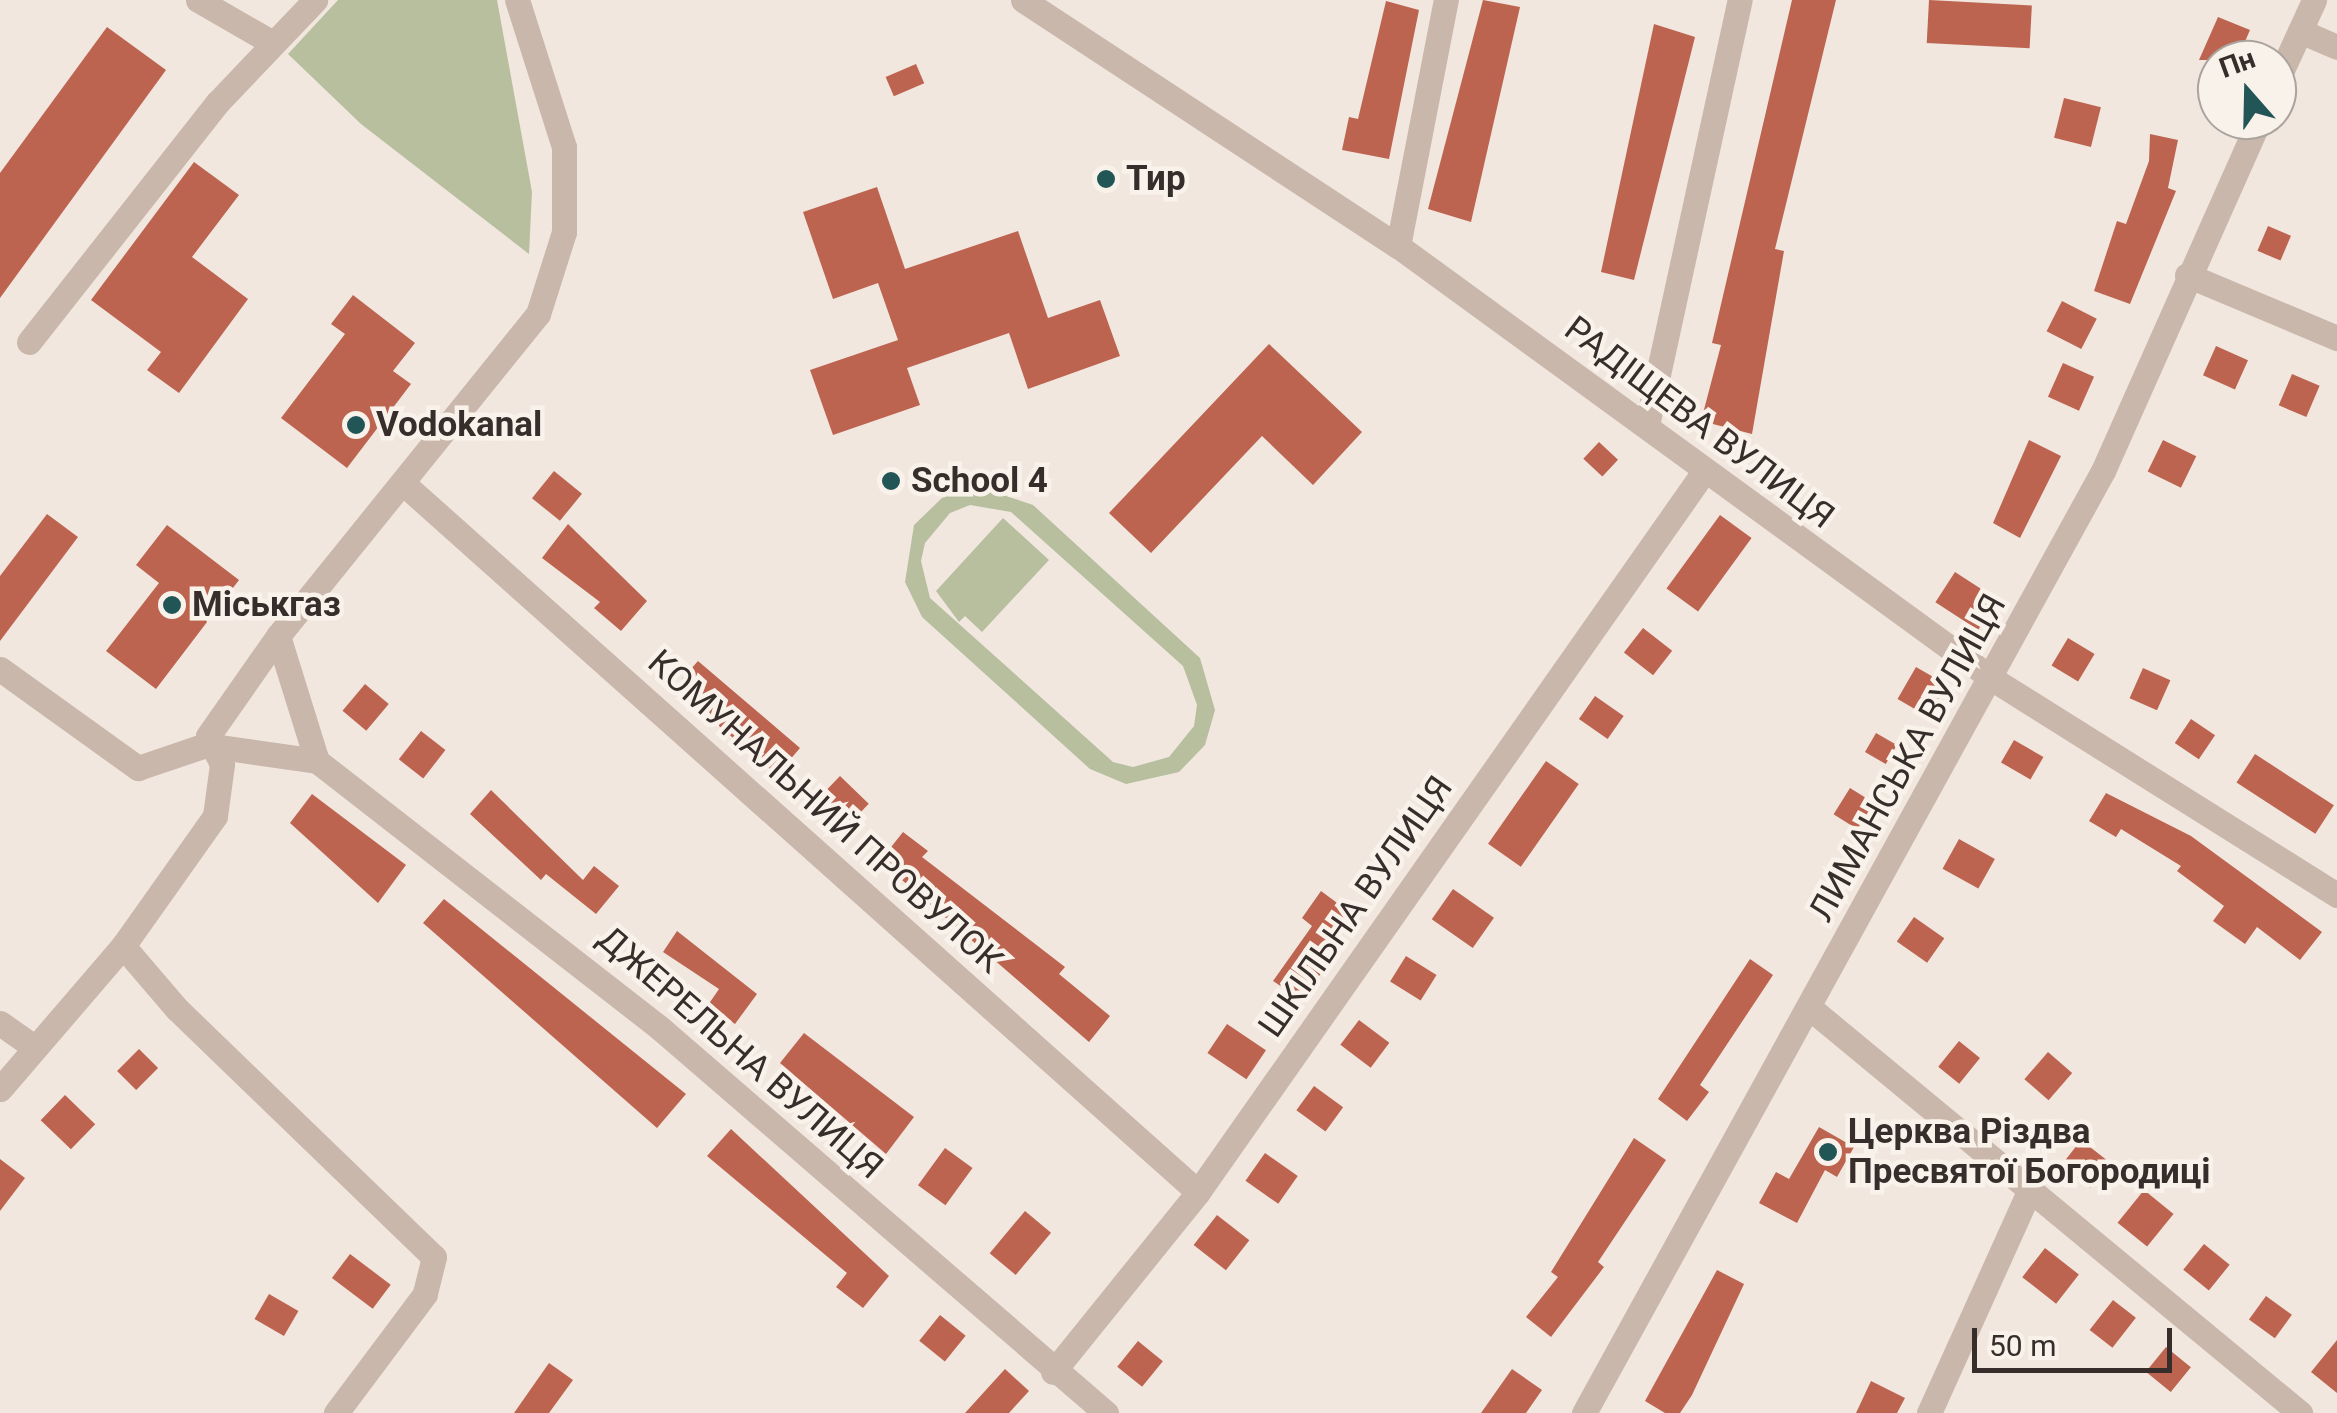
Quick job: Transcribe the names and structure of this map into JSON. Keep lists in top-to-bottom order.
{
  "streets": {
    "street": [
      "РАДІЩЕВА ВУЛИЦЯ",
      "ЛИМАНСЬКА ВУЛИЦЯ",
      "КОМУНАЛЬНИЙ ПРОВУЛОК",
      "ШКІЛЬНА ВУЛИЦЯ",
      "ДЖЕРЕЛЬНА ВУЛИЦЯ"
    ]
  },
  "crossings": [
    ["РАДІЩЕВА ВУЛИЦЯ", "ЛИМАНСЬКА ВУЛИЦЯ"],
    ["РАДІЩЕВА ВУЛИЦЯ", "ШКІЛЬНА ВУЛИЦЯ"],
    ["КОМУНАЛЬНИЙ ПРОВУЛОК", "ШКІЛЬНА ВУЛИЦЯ"],
    ["ШКІЛЬНА ВУЛИЦЯ", "ДЖЕРЕЛЬНА ВУЛИЦЯ"]
  ],
  "places": [
    "Тир",
    "Vodokanal",
    "School 4",
    "Міськгаз",
    "Церква Різдва Пресвятої Богородиці"
  ],
  "scale_bar": "50 m",
  "north": "top"
}
